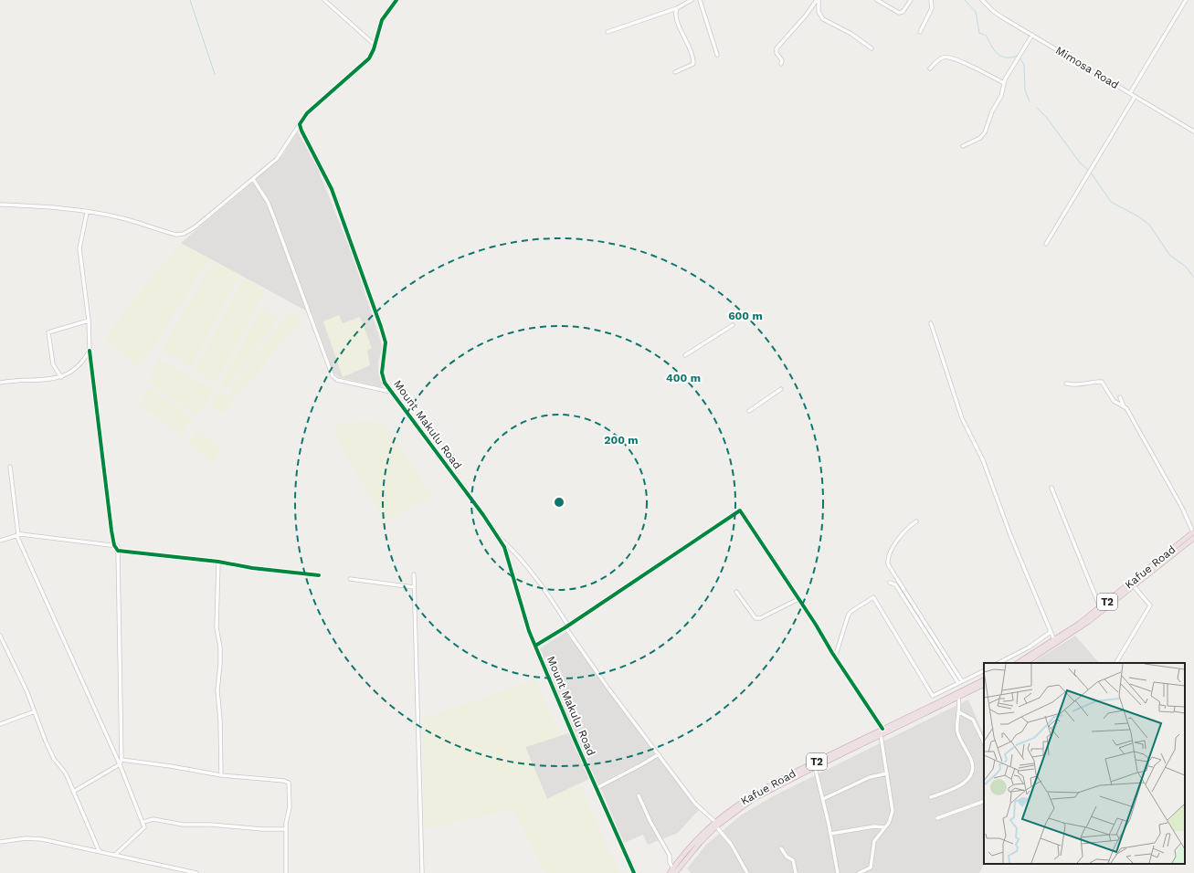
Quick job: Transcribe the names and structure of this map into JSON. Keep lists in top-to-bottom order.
{
  "streets": {
    "highway": ["Kafue Road", "T2"],
    "street": ["Mimosa Road", "Mount Makulu Road"]
  },
  "rings": ["600 m", "400 m", "200 m"]
}
